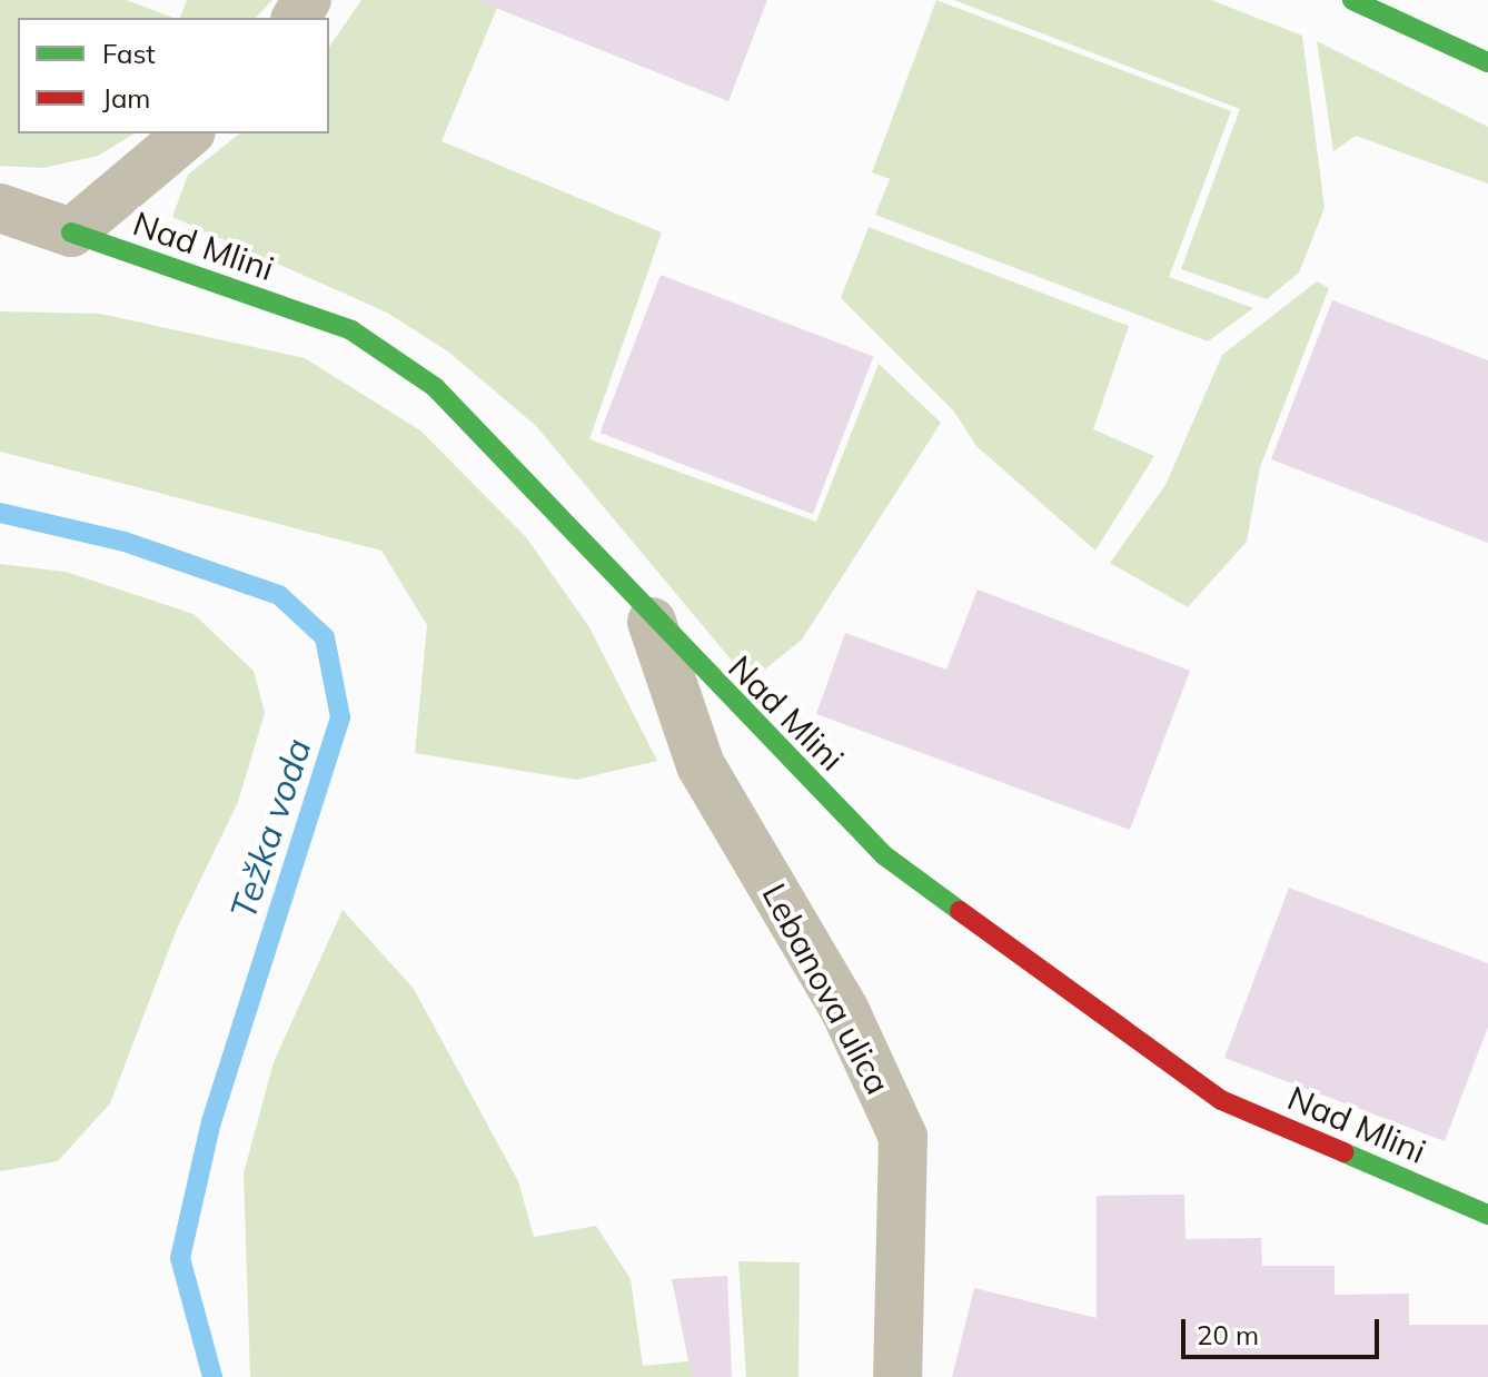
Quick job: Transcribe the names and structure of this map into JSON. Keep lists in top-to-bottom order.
{
  "streets": {
    "street": ["Nad Mlini", "Lebanova ulica"]
  },
  "crossings": [
    ["Nad Mlini", "Lebanova ulica"]
  ],
  "water": ["Težka voda"],
  "legend": ["Fast", "Jam"],
  "scale_bar": "20 m"
}
